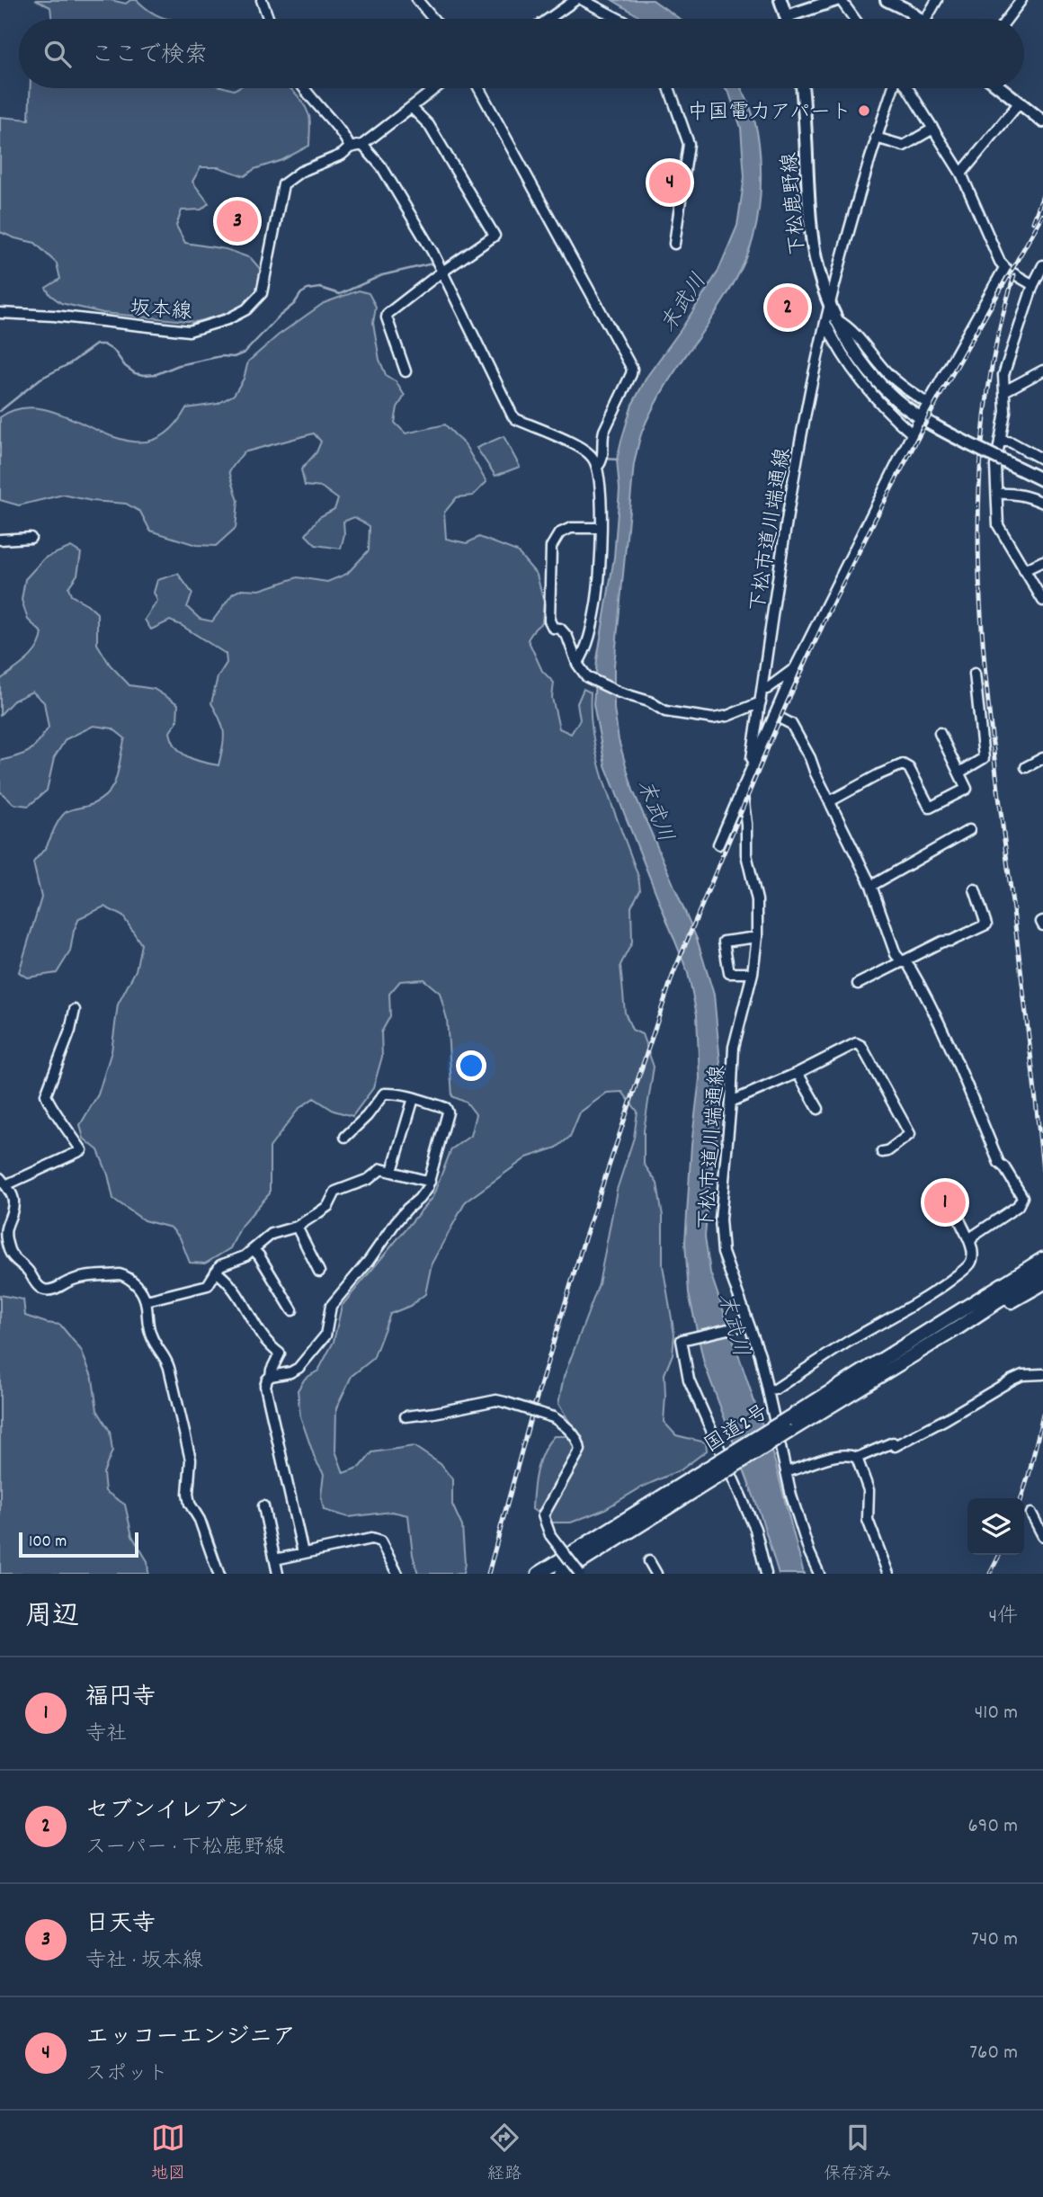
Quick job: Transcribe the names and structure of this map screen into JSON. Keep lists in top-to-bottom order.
{
  "streets": {
    "highway": ["国道2号"],
    "main road": ["下松鹿野線"],
    "street": ["坂本線", "下松市道川端通線"]
  },
  "crossings": [
    ["下松鹿野線", "下松市道川端通線"]
  ],
  "water": ["末武川"],
  "places": ["中国電力アパート"],
  "scale_bar": "100 m",
  "page": {
    "search": "ここで検索",
    "pins": [
      "4",
      "3",
      "2",
      "1"
    ],
    "scale": "100 m",
    "heading": ["周辺", "4件"],
    "list": [
      {
        "mark": "1",
        "name": "福円寺",
        "note": "寺社",
        "value": "410 m"
      },
      {
        "mark": "2",
        "name": "セブンイレブン",
        "note": "スーパー · 下松鹿野線",
        "value": "690 m"
      },
      {
        "mark": "3",
        "name": "日天寺",
        "note": "寺社 · 坂本線",
        "value": "740 m"
      },
      {
        "mark": "4",
        "name": "エッコーエンジニア",
        "note": "スポット",
        "value": "760 m"
      }
    ],
    "nav": ["地図", "経路", "保存済み"]
  }
}
